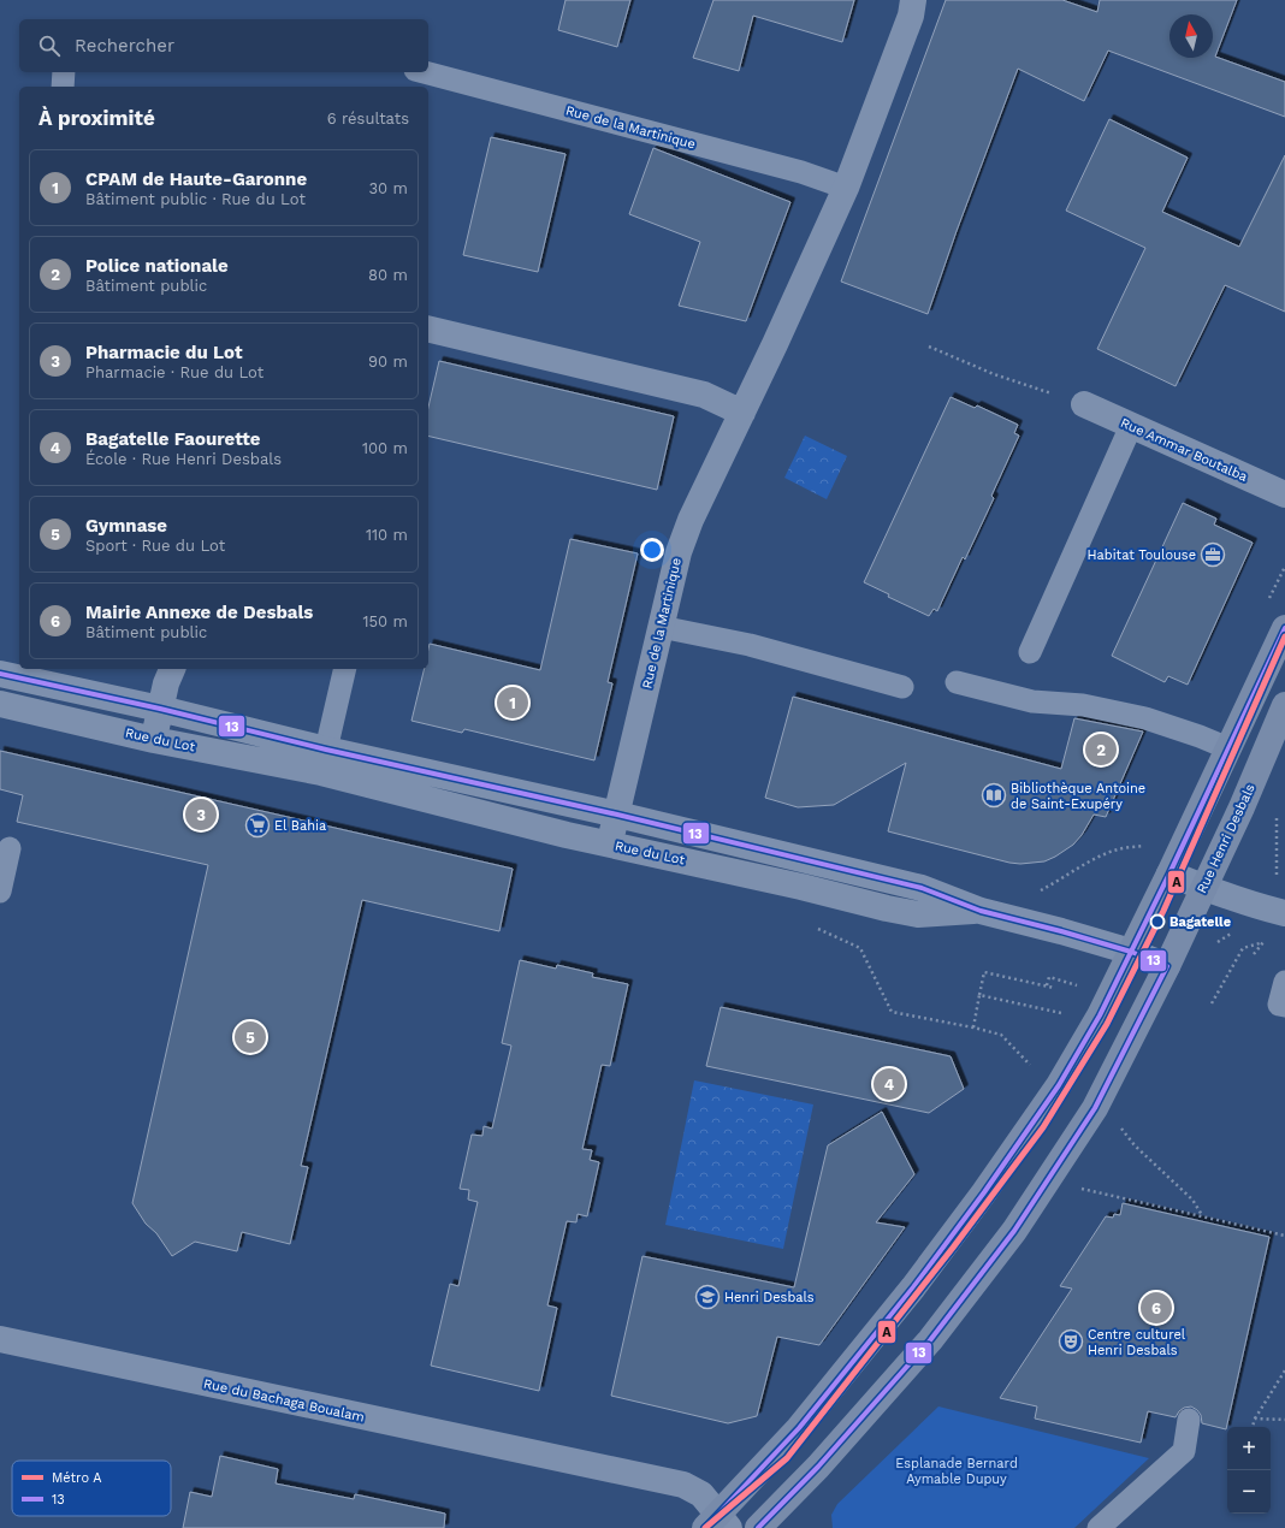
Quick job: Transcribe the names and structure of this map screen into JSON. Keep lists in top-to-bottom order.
{
  "streets": {
    "street": [
      "Rue de la Martinique",
      "Rue Ammar Boutalba",
      "Rue du Lot",
      "Rue Henri Desbals",
      "Rue du Bachaga Boualam"
    ]
  },
  "crossings": [
    ["Rue de la Martinique", "Rue du Lot"],
    ["Rue du Lot", "Rue Henri Desbals"]
  ],
  "parks": ["Esplanade Bernard Aymable Dupuy"],
  "places": {
    "office": ["Habitat Toulouse"],
    "library": ["Bibliothèque Antoine de Saint-Exupéry"],
    "supermarket": ["El Bahia"],
    "other": ["Bagatelle"],
    "school or university": ["Henri Desbals"],
    "theatre": ["Centre culturel Henri Desbals"]
  },
  "lines": ["transit line 13", "metro line A"],
  "legend": ["Métro A", "13"],
  "north": "top",
  "page": {
    "search": "Rechercher",
    "heading": ["À proximité", "6 résultats"],
    "list": [
      {
        "mark": "1",
        "name": "CPAM de Haute-Garonne",
        "note": "Bâtiment public · Rue du Lot",
        "value": "30 m"
      },
      {
        "mark": "2",
        "name": "Police nationale",
        "note": "Bâtiment public",
        "value": "80 m"
      },
      {
        "mark": "3",
        "name": "Pharmacie du Lot",
        "note": "Pharmacie · Rue du Lot",
        "value": "90 m"
      },
      {
        "mark": "4",
        "name": "Bagatelle Faourette",
        "note": "École · Rue Henri Desbals",
        "value": "100 m"
      },
      {
        "mark": "5",
        "name": "Gymnase",
        "note": "Sport · Rue du Lot",
        "value": "110 m"
      },
      {
        "mark": "6",
        "name": "Mairie Annexe de Desbals",
        "note": "Bâtiment public",
        "value": "150 m"
      }
    ],
    "pins": [
      "1",
      "2",
      "3",
      "5",
      "4",
      "6"
    ],
    "map_buttons": ["+", "−"]
  }
}
